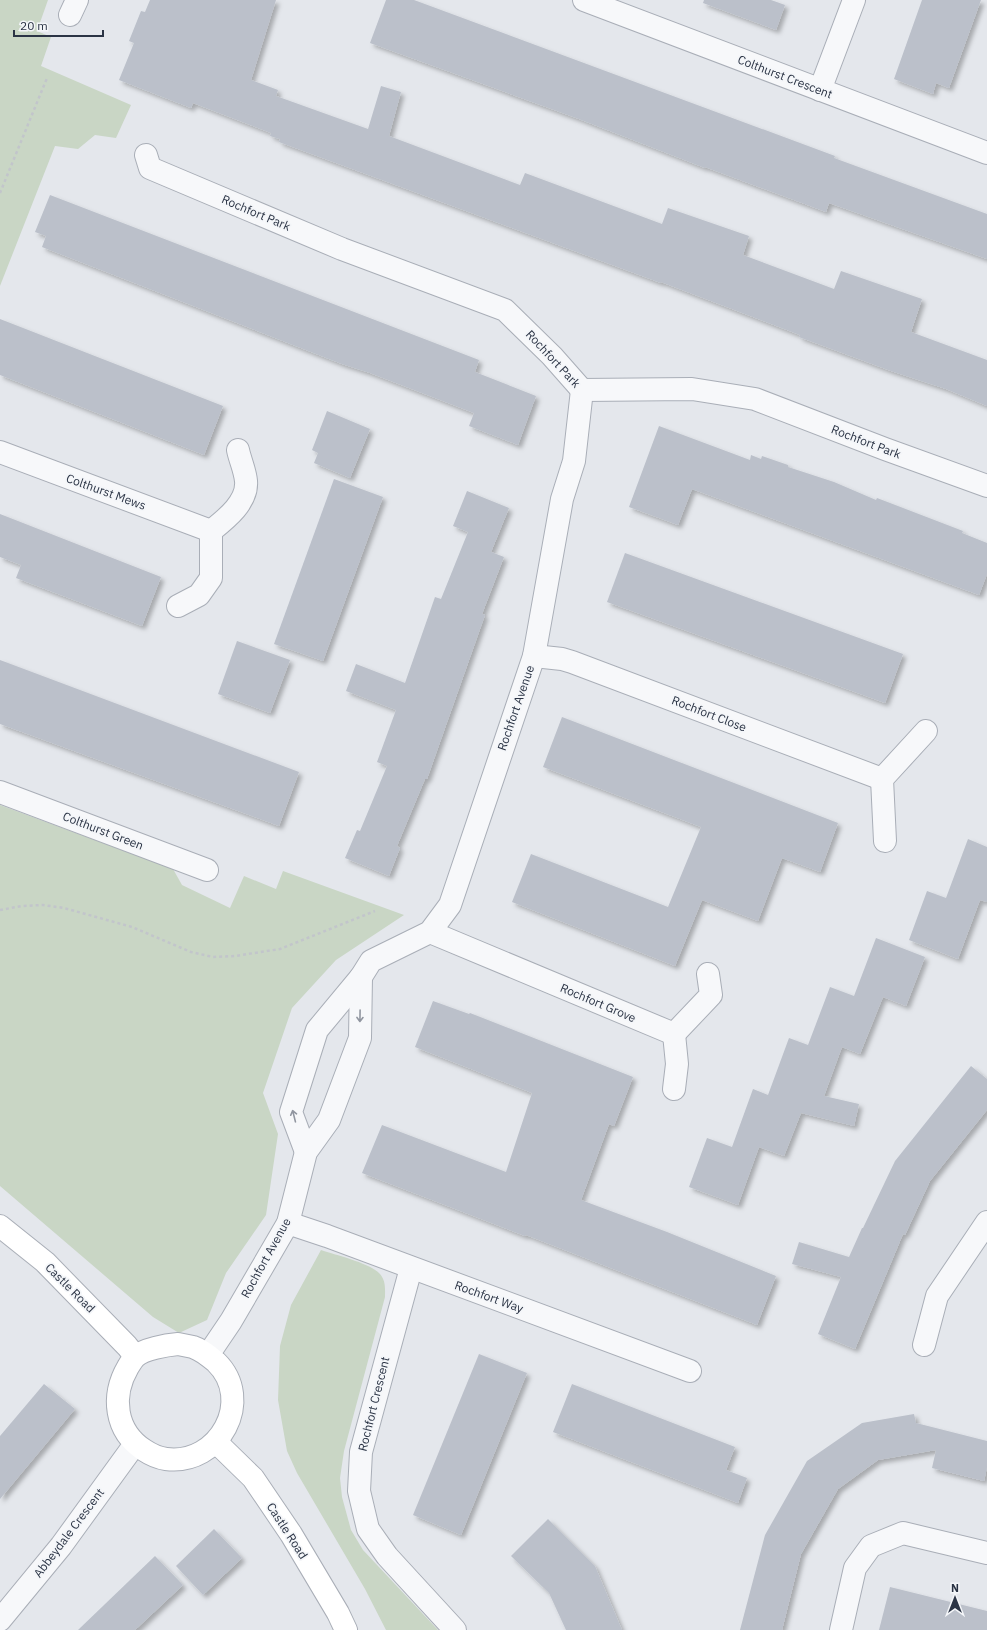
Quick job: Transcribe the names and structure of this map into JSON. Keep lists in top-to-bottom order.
{
  "streets": {
    "street": [
      "Colthurst Crescent",
      "Rochfort Park",
      "Colthurst Mews",
      "Rochfort Avenue",
      "Rochfort Close",
      "Colthurst Green",
      "Rochfort Grove",
      "Castle Road",
      "Rochfort Way",
      "Rochfort Crescent",
      "Abbeydale Crescent"
    ]
  },
  "crossings": [
    ["Rochfort Park", "Rochfort Avenue"],
    ["Rochfort Avenue", "Rochfort Close"],
    ["Rochfort Avenue", "Rochfort Grove"],
    ["Rochfort Avenue", "Castle Road"],
    ["Rochfort Avenue", "Rochfort Way"],
    ["Rochfort Avenue", "Abbeydale Crescent"],
    ["Castle Road", "Abbeydale Crescent"],
    ["Rochfort Way", "Rochfort Crescent"]
  ],
  "scale_bar": "20 m",
  "north": "top"
}
